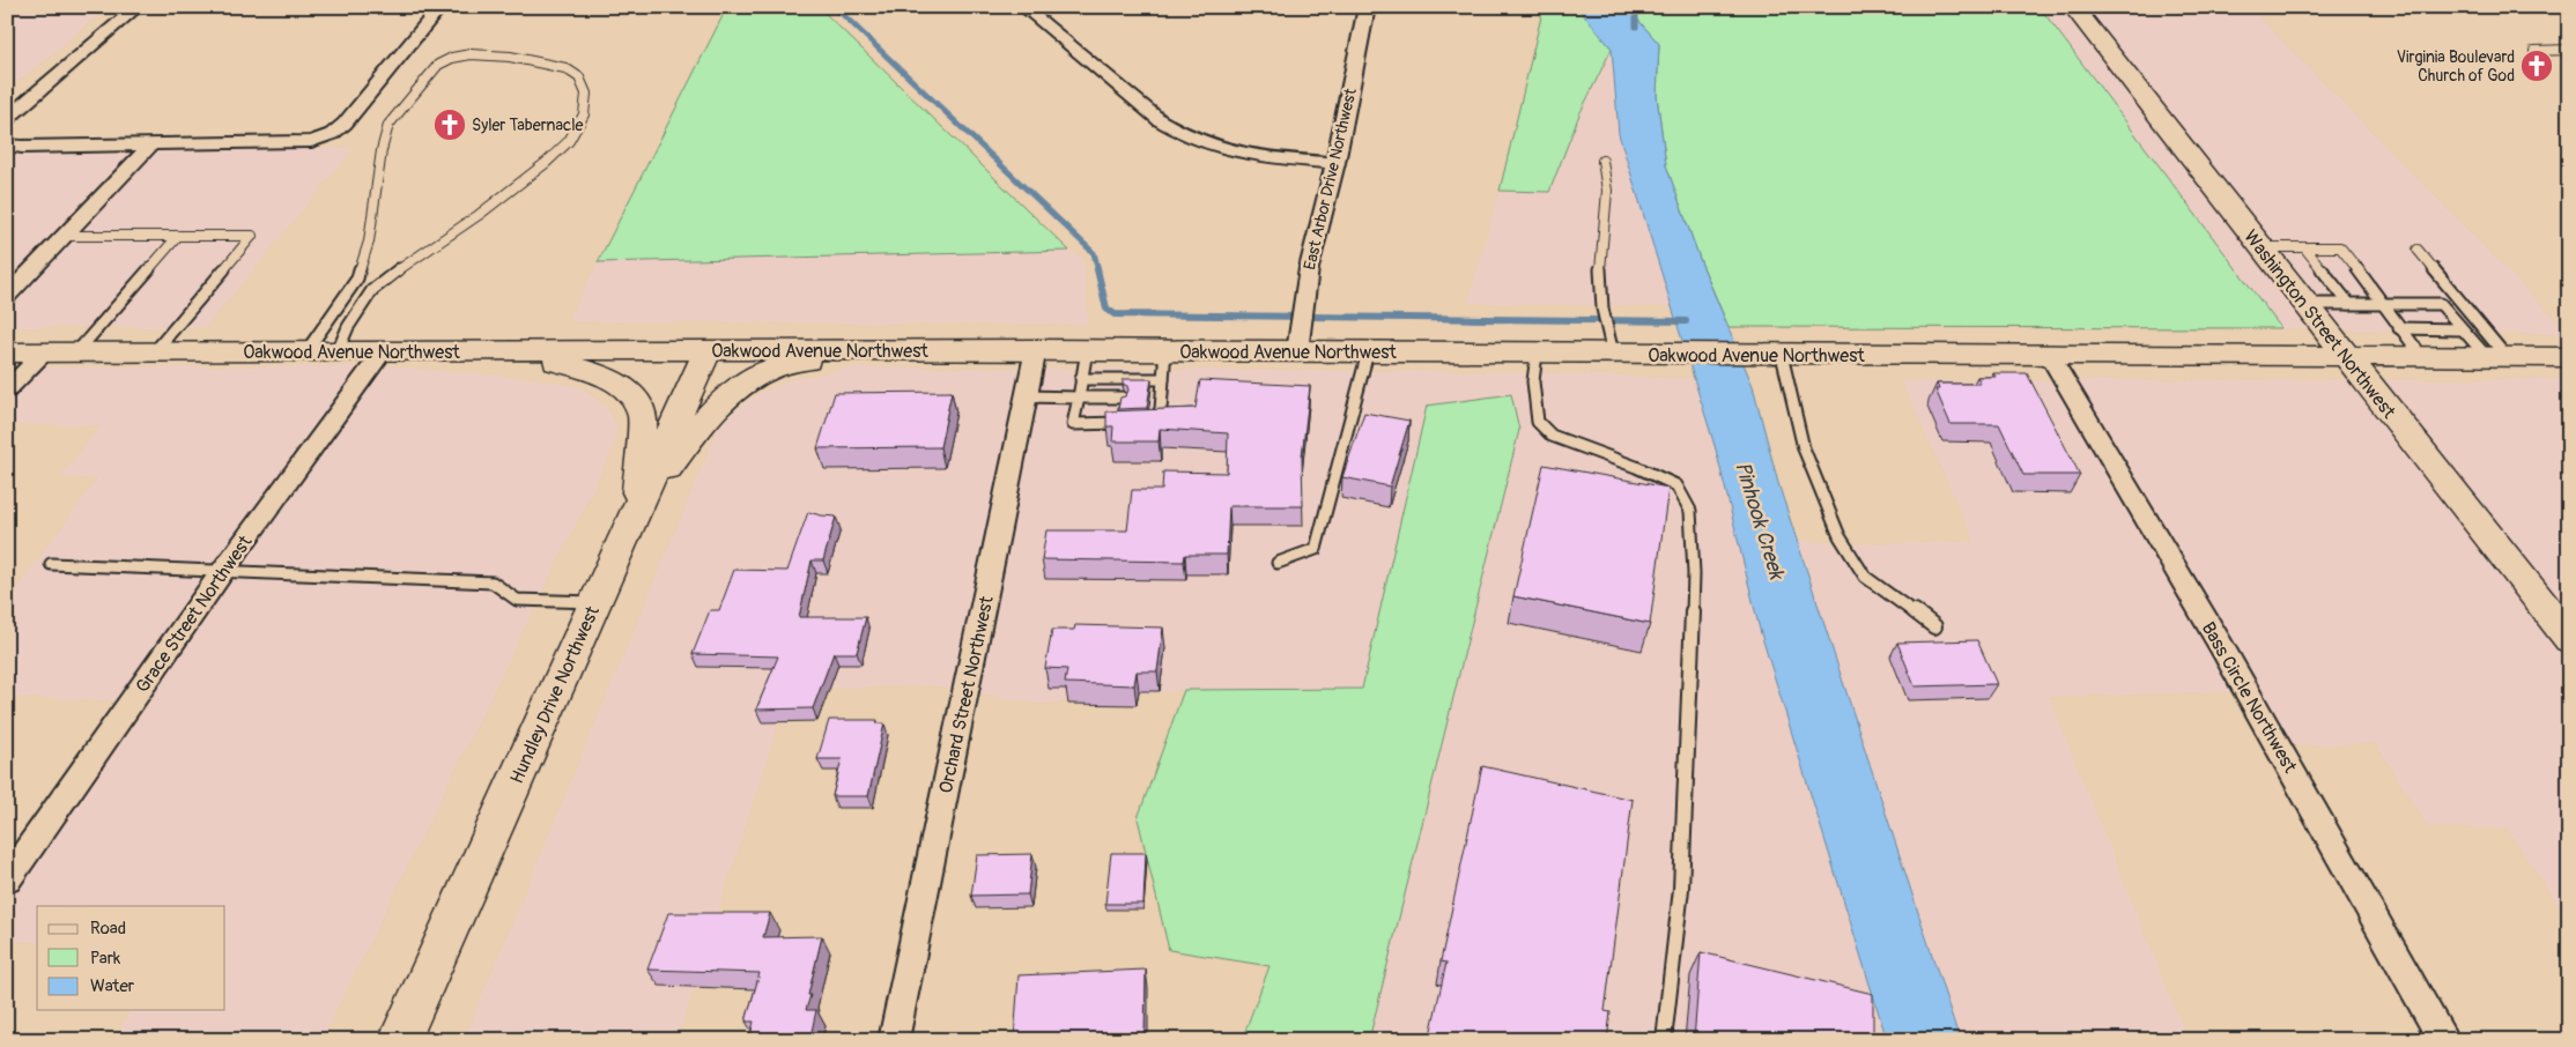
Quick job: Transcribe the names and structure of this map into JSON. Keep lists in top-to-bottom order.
{
  "streets": {
    "street": [
      "East Arbor Drive Northwest",
      "Washington Street Northwest",
      "Oakwood Avenue Northwest",
      "Grace Street Northwest",
      "Hundley Drive Northwest",
      "Orchard Street Northwest",
      "Bass Circle Northwest"
    ]
  },
  "crossings": [
    ["East Arbor Drive Northwest", "Oakwood Avenue Northwest"],
    ["Washington Street Northwest", "Oakwood Avenue Northwest"],
    ["Oakwood Avenue Northwest", "Grace Street Northwest"],
    ["Oakwood Avenue Northwest", "Hundley Drive Northwest"],
    ["Oakwood Avenue Northwest", "Orchard Street Northwest"],
    ["Oakwood Avenue Northwest", "Bass Circle Northwest"]
  ],
  "water": ["Pinhook Creek"],
  "places": {
    "church": ["Virginia Boulevard Church of God", "Syler Tabernacle"]
  },
  "legend": ["Road", "Park", "Water"]
}
